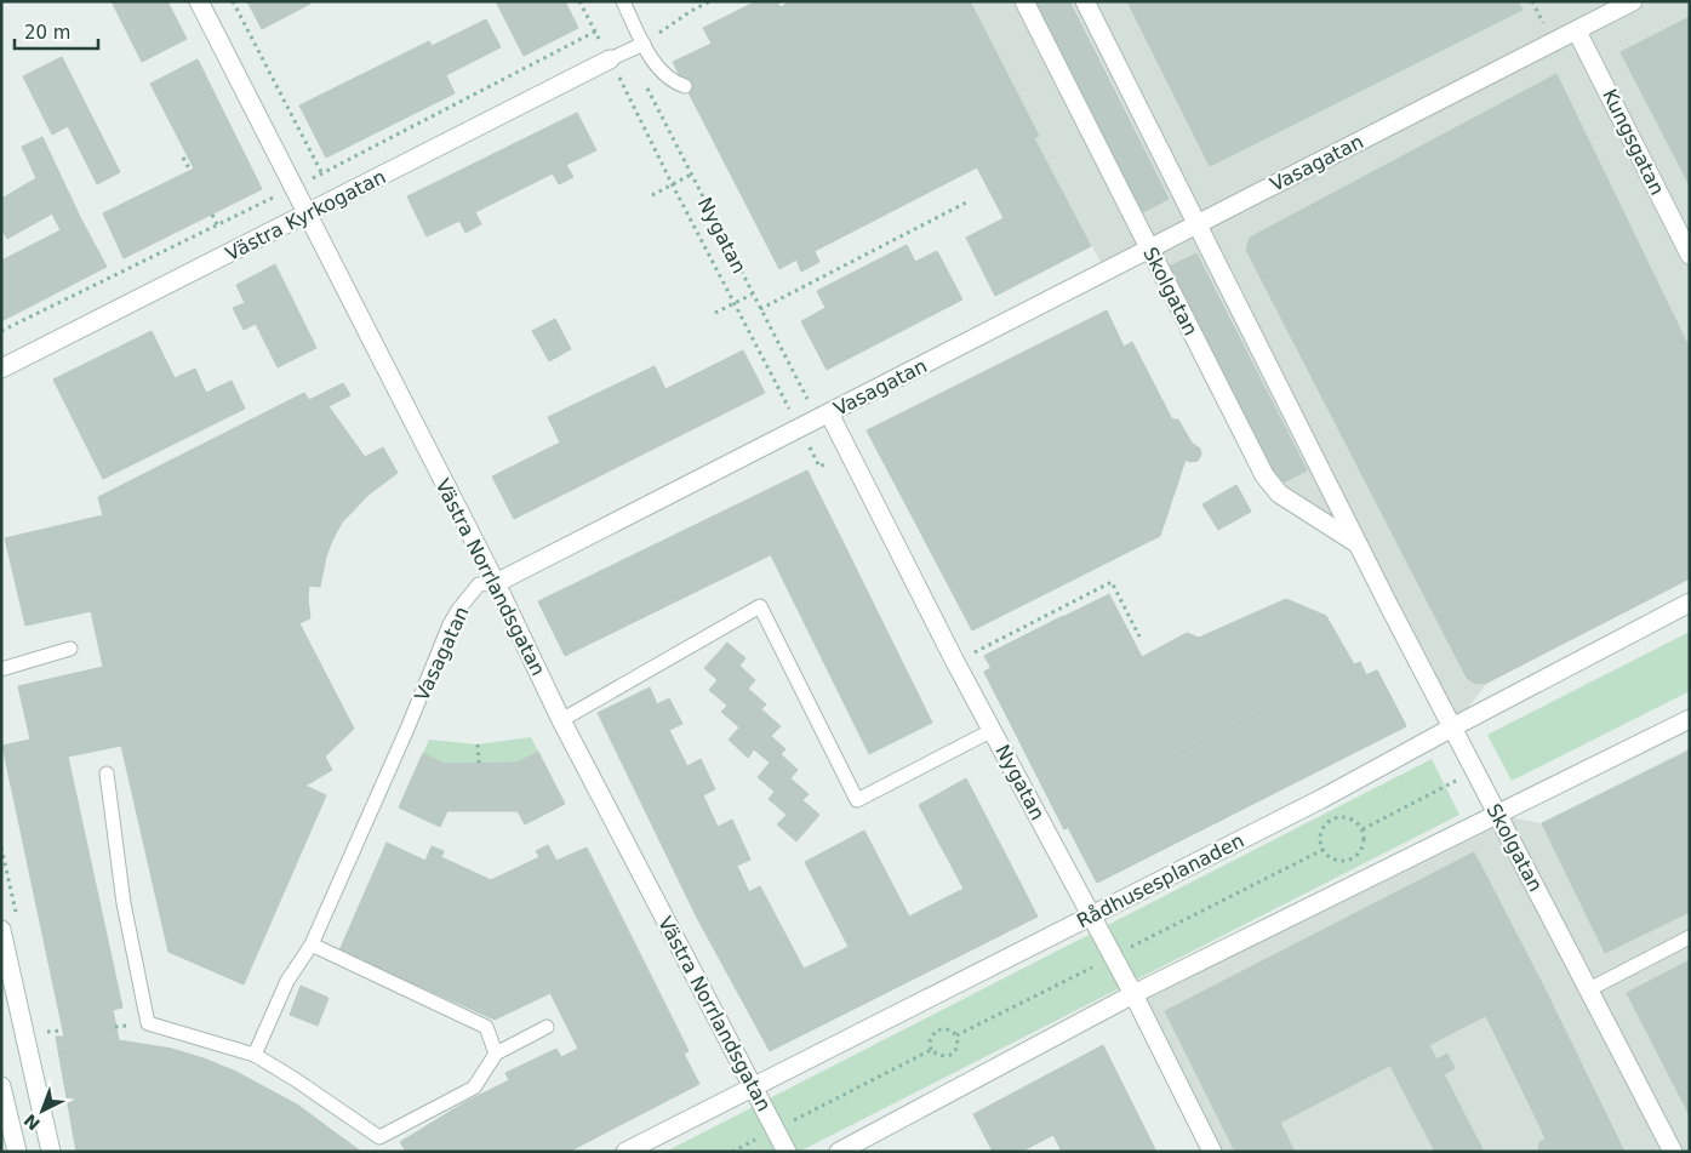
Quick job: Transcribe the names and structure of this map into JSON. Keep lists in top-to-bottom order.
{
  "streets": {
    "street": [
      "Kungsgatan",
      "Vasagatan",
      "Västra Kyrkogatan",
      "Nygatan",
      "Skolgatan",
      "Västra Norrlandsgatan",
      "Rådhusesplanaden"
    ]
  },
  "crossings": [
    ["Kungsgatan", "Vasagatan"],
    ["Vasagatan", "Nygatan"],
    ["Vasagatan", "Skolgatan"],
    ["Vasagatan", "Västra Norrlandsgatan"],
    ["Västra Kyrkogatan", "Västra Norrlandsgatan"],
    ["Nygatan", "Rådhusesplanaden"],
    ["Skolgatan", "Rådhusesplanaden"],
    ["Västra Norrlandsgatan", "Rådhusesplanaden"]
  ],
  "scale_bar": "20 m",
  "north": "bottom left"
}
